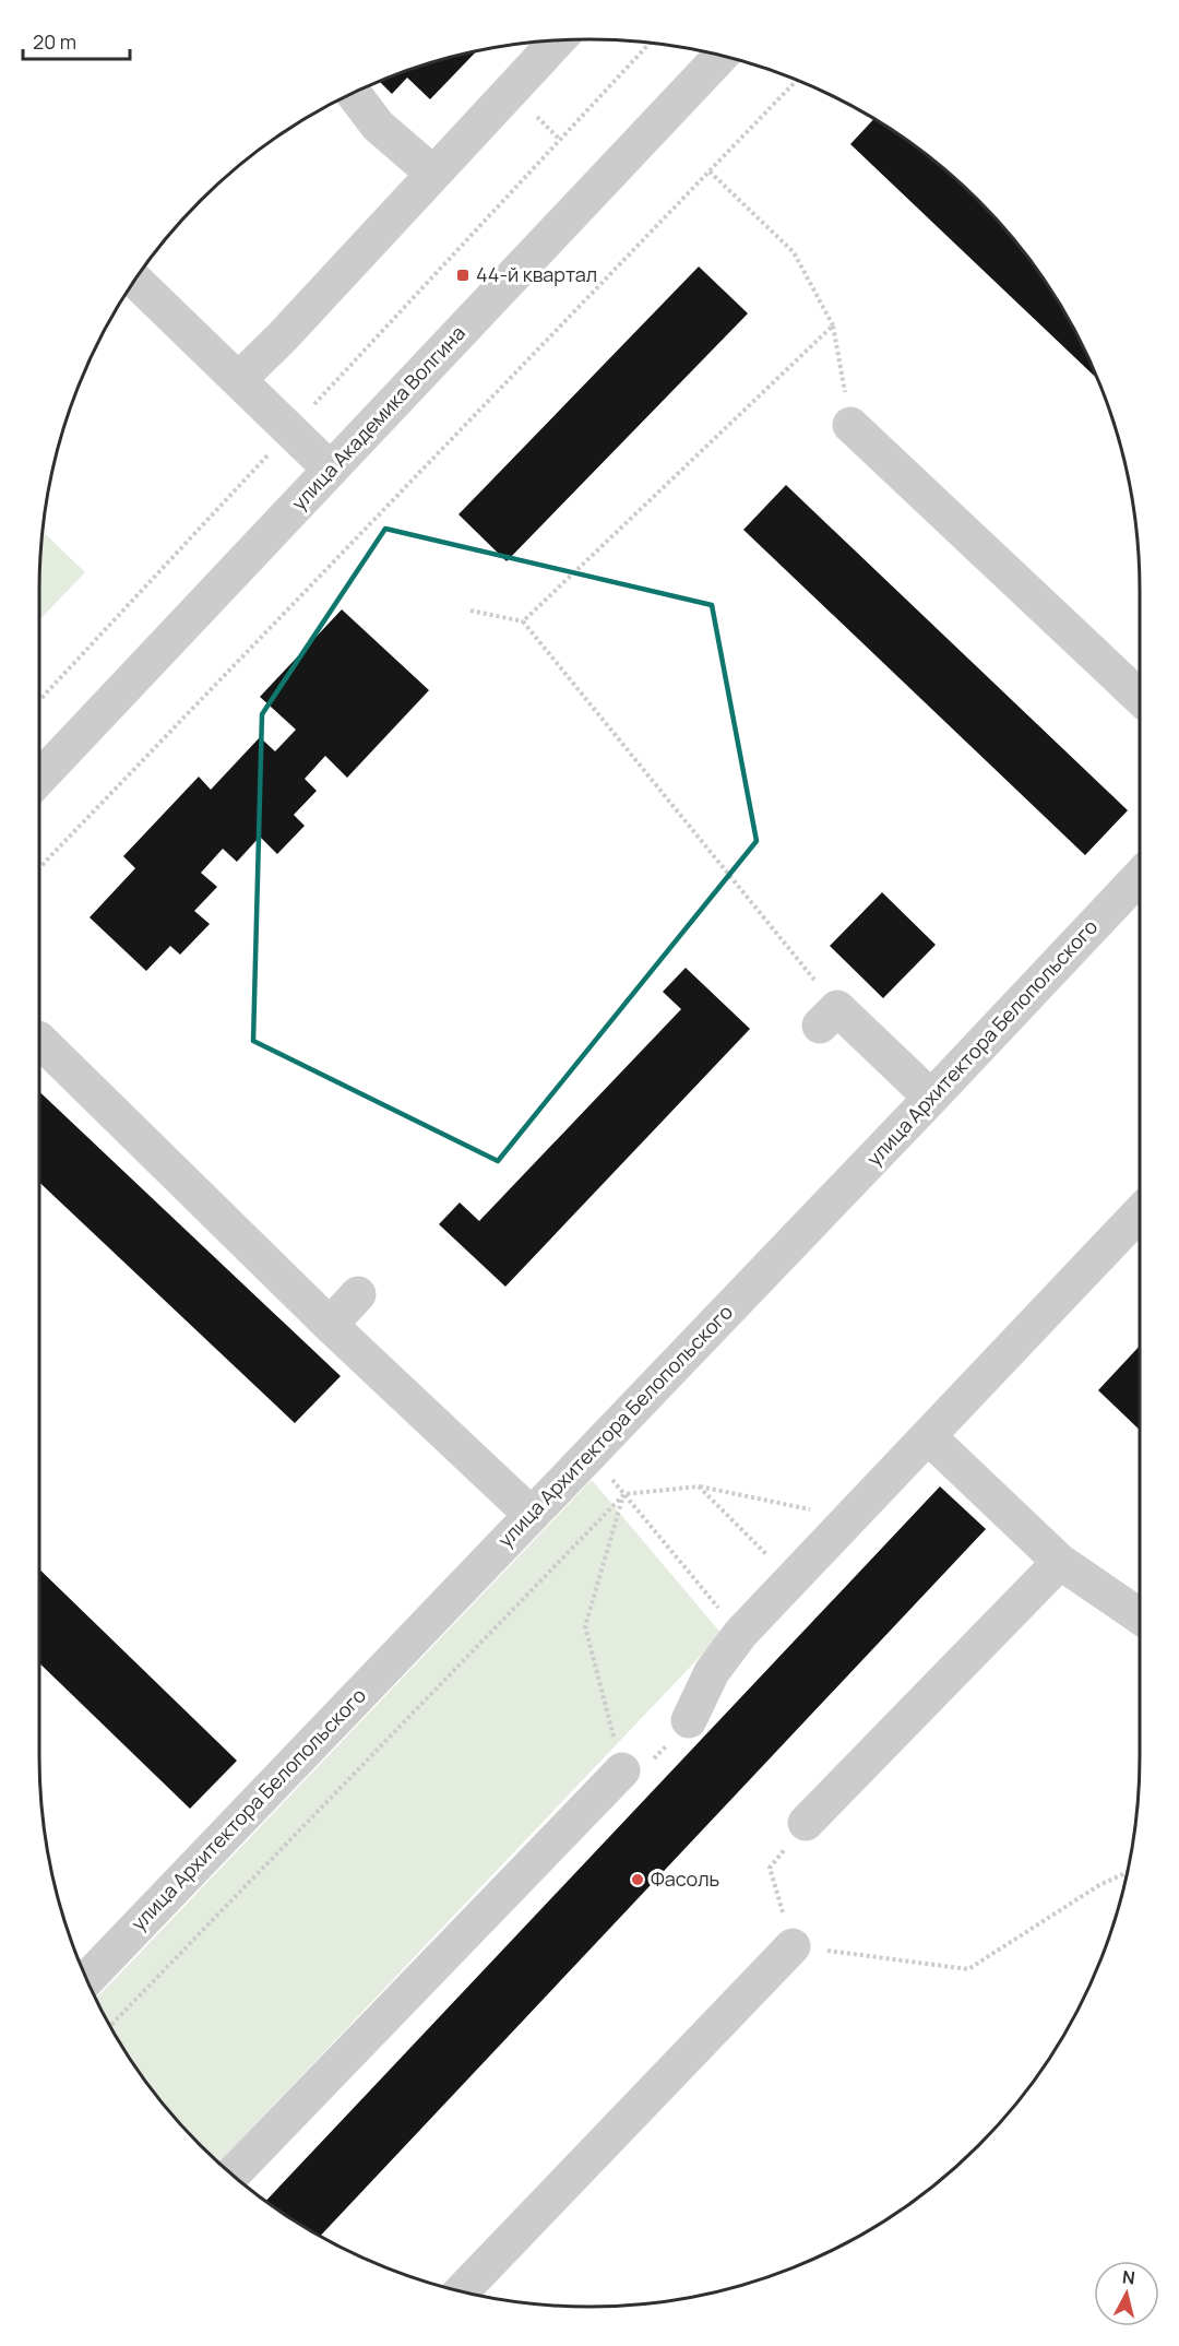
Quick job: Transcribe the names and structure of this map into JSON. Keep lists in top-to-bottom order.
{
  "streets": {
    "street": ["улица Академика Волгина", "улица Архитектора Белопольского"]
  },
  "places": {
    "transit": ["44-й квартал"],
    "other": ["Фасоль"]
  },
  "scale_bar": "20 m",
  "north": "top"
}
